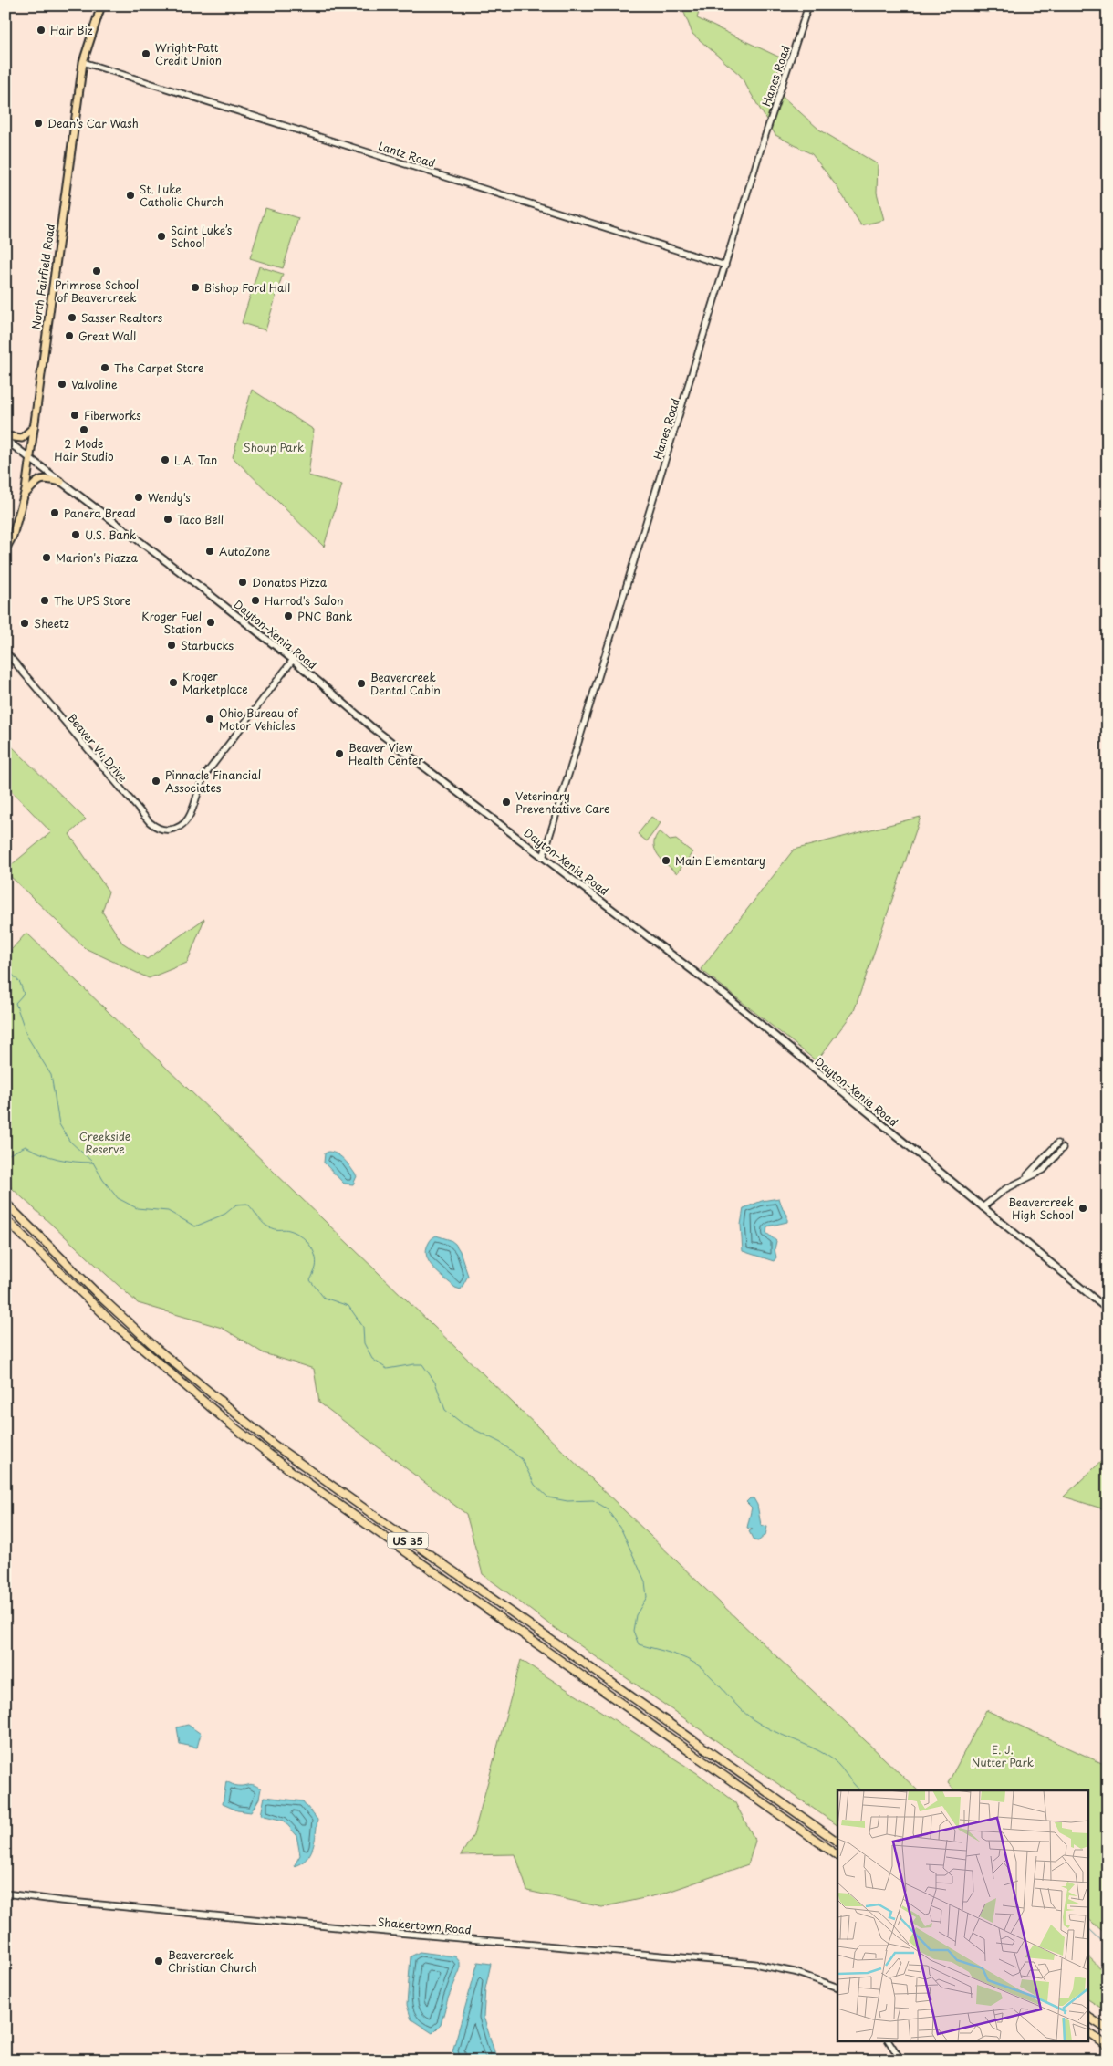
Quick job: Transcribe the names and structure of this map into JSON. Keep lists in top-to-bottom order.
{
  "streets": {
    "highway": ["US 35"],
    "main road": ["North Fairfield Road", "Dayton-Xenia Road"],
    "street": [
      "Hanes Road",
      "Lantz Road",
      "Beaver Vu Drive",
      "Shakertown Road"
    ]
  },
  "crossings": [
    ["Hanes Road", "Lantz Road"],
    ["Hanes Road", "Dayton-Xenia Road"],
    ["Lantz Road", "North Fairfield Road"],
    ["North Fairfield Road", "Dayton-Xenia Road"],
    ["Dayton-Xenia Road", "Beaver Vu Drive"]
  ],
  "parks": ["Shoup Park", "Creekside Reserve", "E. J. Nutter Park"],
  "places": [
    "Hair Biz",
    "Wright-Patt Credit Union",
    "Dean's Car Wash",
    "St. Luke Catholic Church",
    "Saint Luke’s School",
    "Primrose School of Beavercreek",
    "Bishop Ford Hall",
    "Sasser Realtors",
    "Great Wall",
    "The Carpet Store",
    "Valvoline",
    "Fiberworks",
    "2 Mode Hair Studio",
    "L.A. Tan",
    "Wendy's",
    "Panera Bread",
    "Taco Bell",
    "U.S. Bank",
    "AutoZone",
    "Marion's Piazza",
    "Donatos Pizza",
    "The UPS Store",
    "Harrod's Salon",
    "PNC Bank",
    "Kroger Fuel Station",
    "Sheetz",
    "Starbucks",
    "Kroger Marketplace",
    "Beavercreek Dental Cabin",
    "Ohio Bureau of Motor Vehicles",
    "Beaver View Health Center",
    "Pinnacle Financial Associates",
    "Veterinary Preventative Care",
    "Main Elementary",
    "Beavercreek High School",
    "Beavercreek Christian Church"
  ]
}
